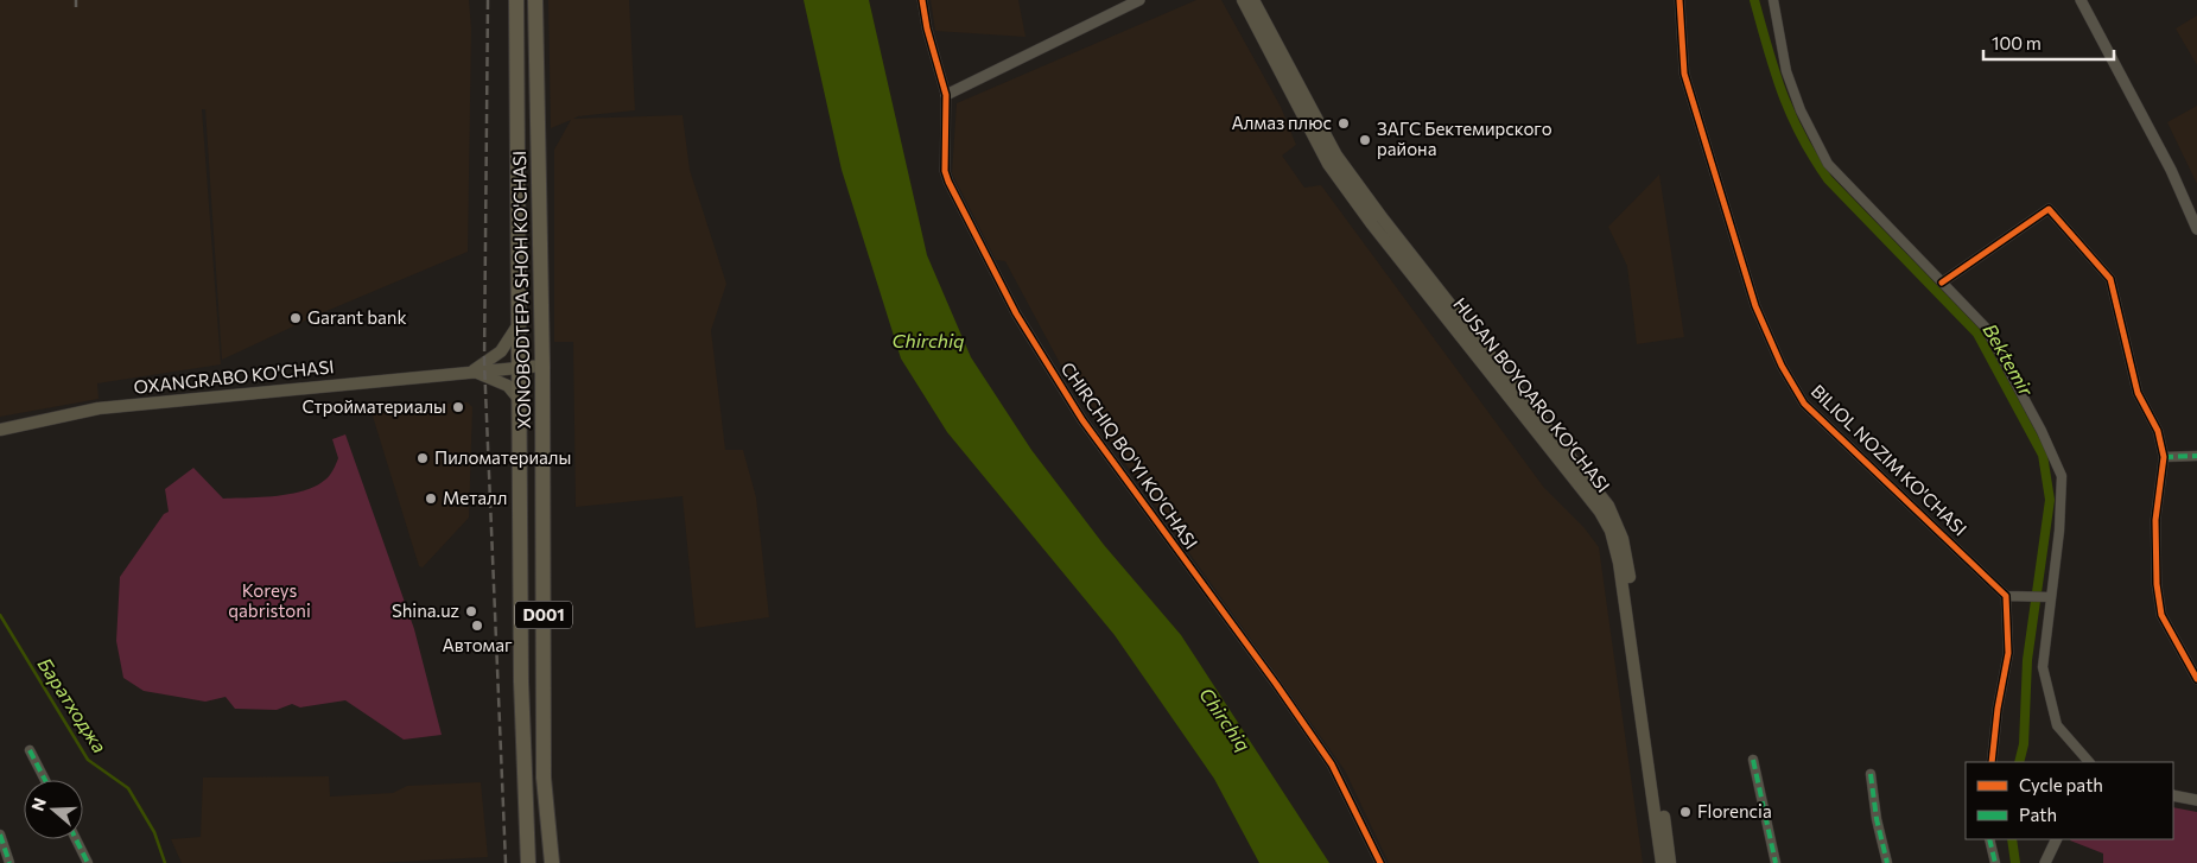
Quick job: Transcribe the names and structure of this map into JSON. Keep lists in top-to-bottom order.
{
  "streets": {
    "highway": ["XONOBODTEPA SHOH KO'CHASI", "D001"],
    "main road": ["OXANGRABO KO'CHASI", "HUSAN BOYQARO KO'CHASI"],
    "street": ["CHIRCHIQ BO'YI KO'CHASI", "BILIOL NOZIM KO'CHASI"]
  },
  "crossings": [
    ["XONOBODTEPA SHOH KO'CHASI", "OXANGRABO KO'CHASI"]
  ],
  "water": ["Chirchiq", "Bektemir", "Баратходжа"],
  "parks": ["Koreys qabristoni"],
  "places": [
    "Алмаз плюс",
    "ЗАГС Бектемирского района",
    "Garant bank",
    "Стройматериалы",
    "Пиломатериалы",
    "Металл",
    "Shina.uz",
    "Автомаг",
    "Florencia"
  ],
  "legend": ["Cycle path", "Path"],
  "scale_bar": "100 m",
  "north": "left"
}
